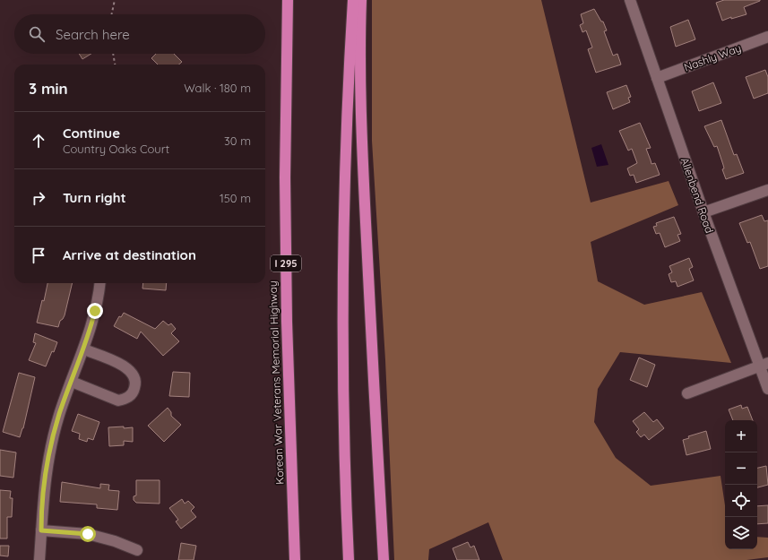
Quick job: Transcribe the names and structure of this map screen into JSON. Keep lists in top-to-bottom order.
{
  "streets": {
    "highway": ["I 295", "Korean War Veterans Memorial Highway"],
    "street": ["Nashly Way", "Allenbend Road"]
  },
  "crossings": [
    ["Nashly Way", "Allenbend Road"]
  ],
  "page": {
    "search": "Search here",
    "heading": ["3 min", "Walk · 180 m"],
    "list": [
      ["Continue", "Country Oaks Court", "30 m"],
      ["Turn right", "150 m"],
      "Arrive at destination"
    ],
    "map_buttons": ["+", "−"]
  }
}
